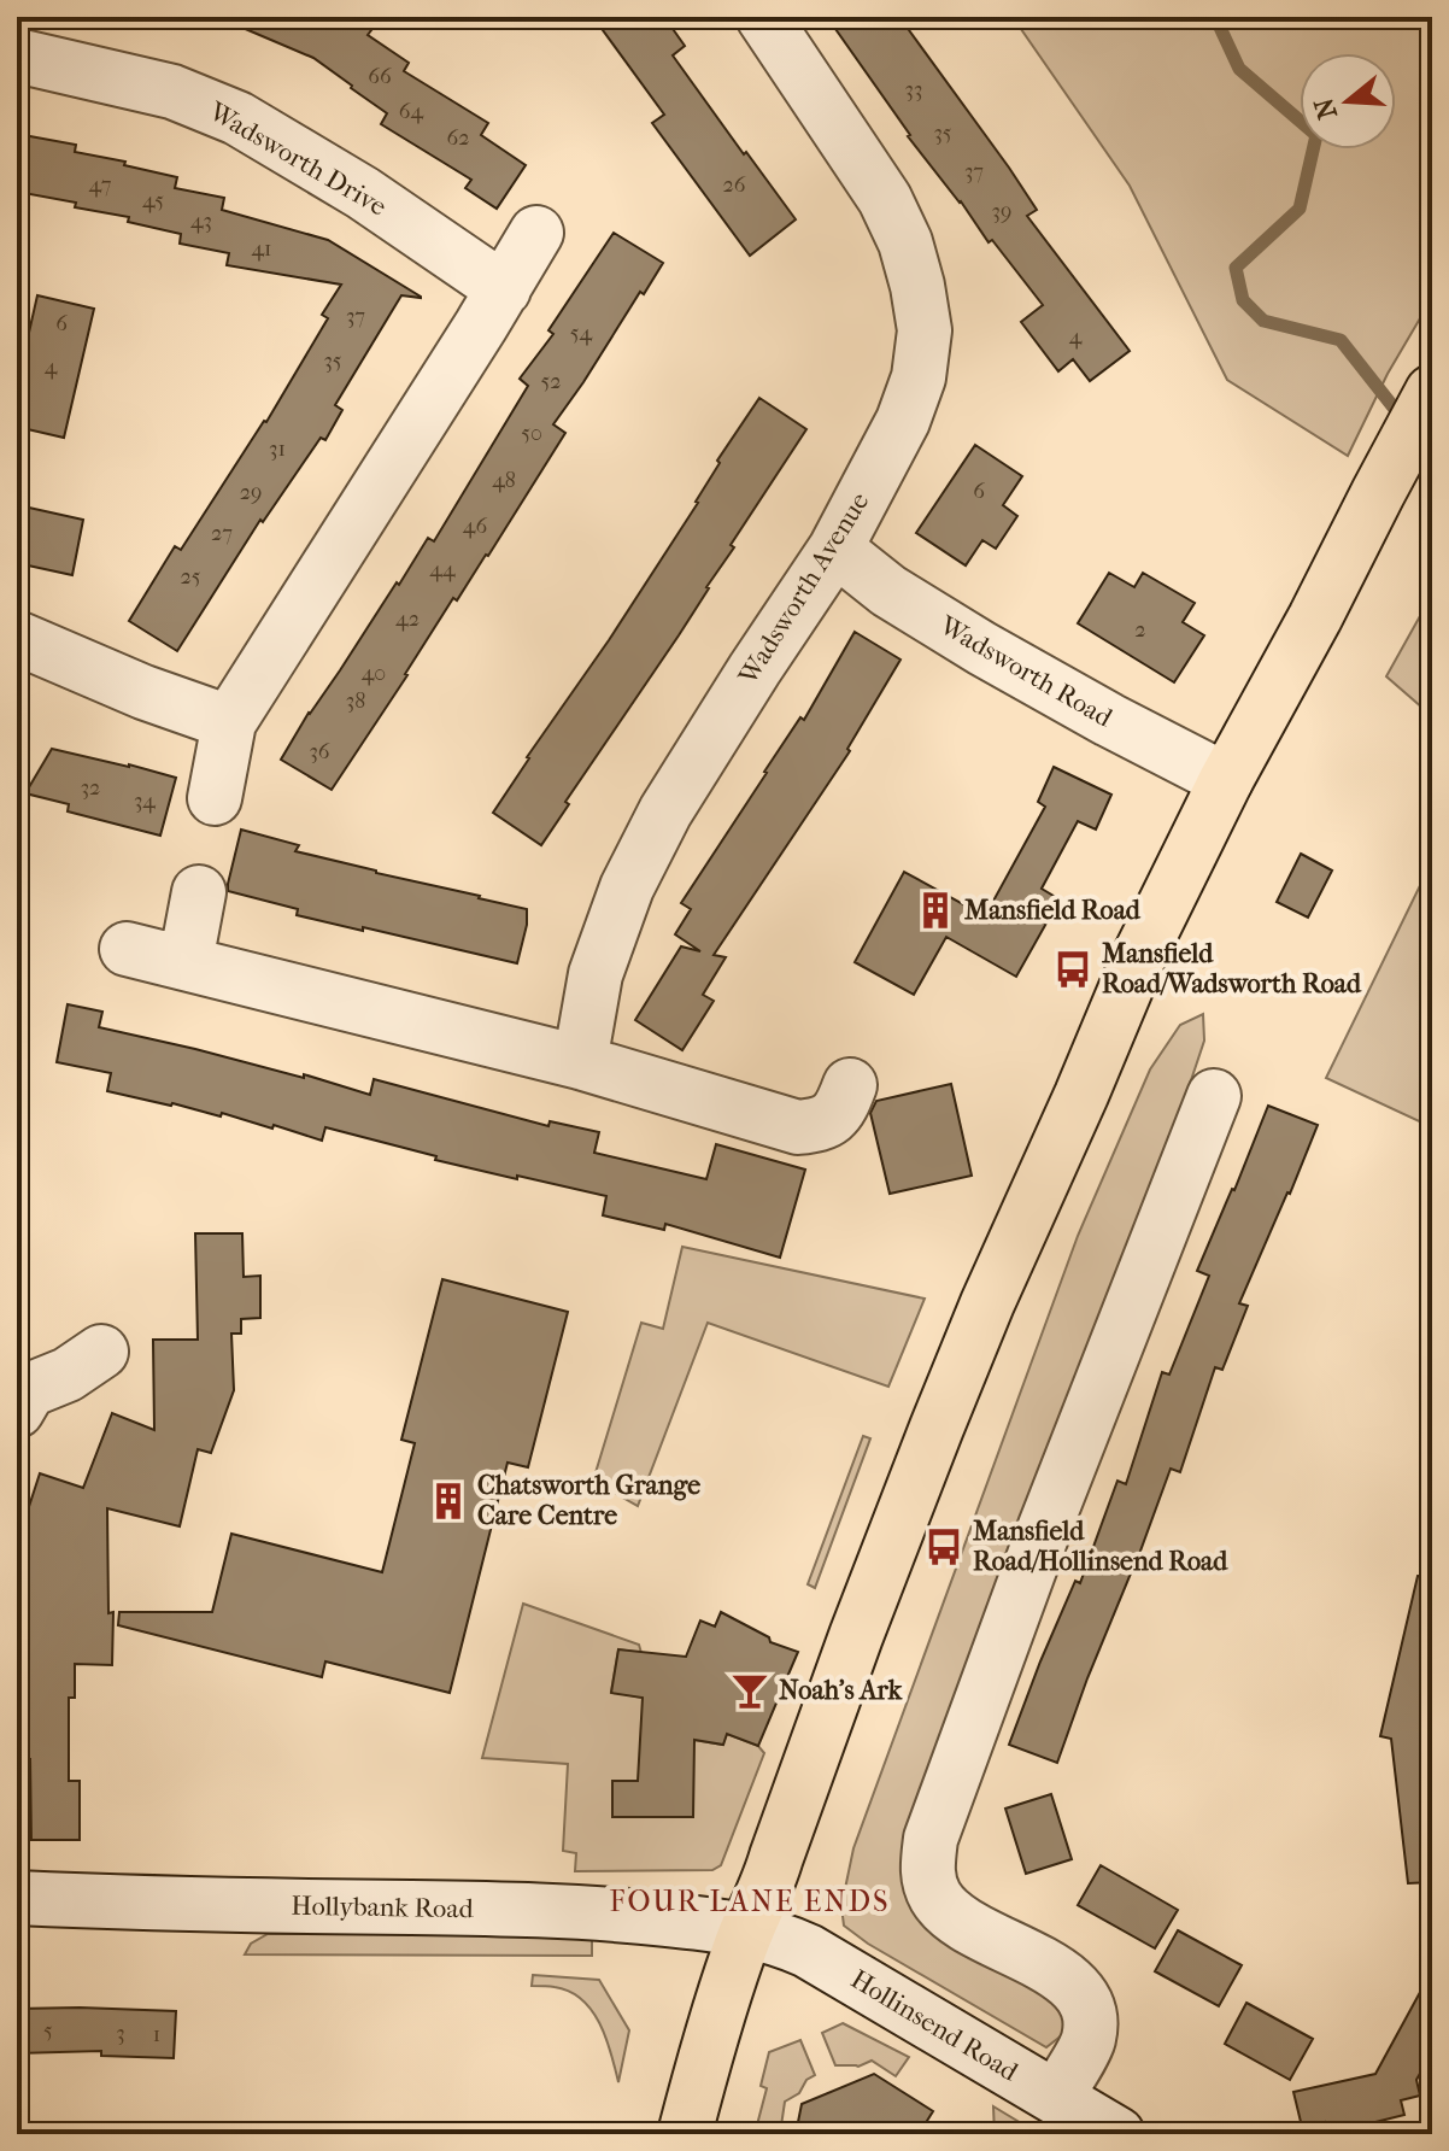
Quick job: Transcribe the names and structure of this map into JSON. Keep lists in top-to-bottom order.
{
  "streets": {
    "street": [
      "Wadsworth Drive",
      "Wadsworth Avenue",
      "Wadsworth Road",
      "Hollybank Road",
      "Hollinsend Road"
    ]
  },
  "crossings": [
    ["Wadsworth Avenue", "Wadsworth Road"],
    ["Hollybank Road", "Hollinsend Road"]
  ],
  "districts": ["FOUR LANE ENDS"],
  "places": {
    "building": ["Mansfield Road", "Chatsworth Grange Care Centre"],
    "bus stop": ["Mansfield Road/Wadsworth Road", "Mansfield Road/Hollinsend Road"],
    "bar": ["Noah's Ark"]
  },
  "house_numbers": [
    "66",
    "33",
    "64",
    "35",
    "62",
    "37",
    "47",
    "26",
    "45",
    "39",
    "43",
    "41",
    "37",
    "6",
    "54",
    "4",
    "35",
    "4",
    "52",
    "50",
    "31",
    "48",
    "6",
    "29",
    "46",
    "27",
    "44",
    "25",
    "42",
    "2",
    "40",
    "38",
    "36",
    "32",
    "34",
    "5",
    "3",
    "1"
  ],
  "north": "left"
}
